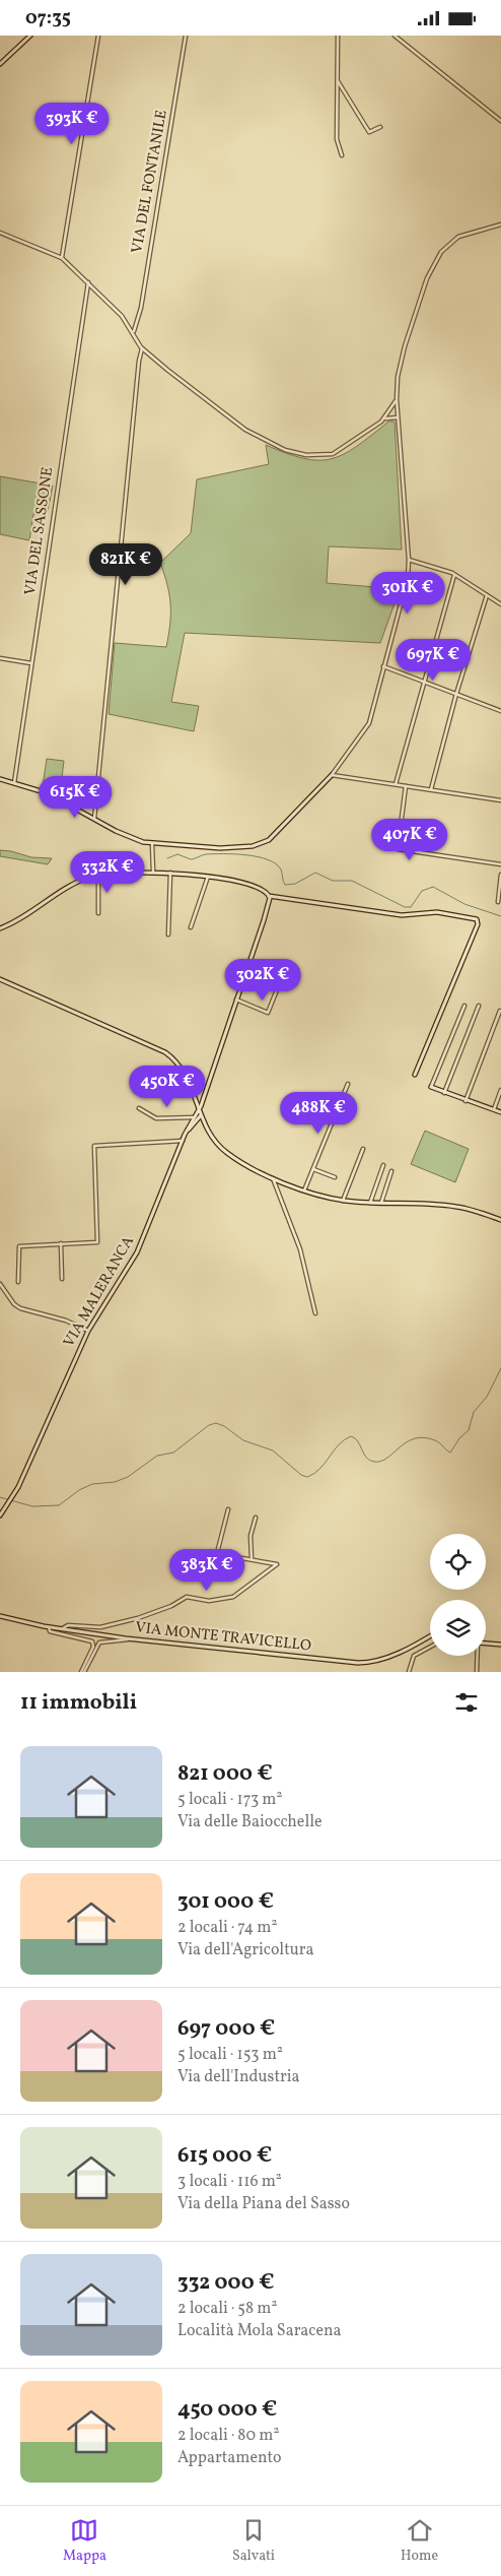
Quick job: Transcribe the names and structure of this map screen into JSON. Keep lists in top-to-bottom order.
{
  "streets": {
    "street": [
      "VIA DEL FONTANILE",
      "VIA DEL SASSONE",
      "VIA MALERANCA",
      "VIA MONTE TRAVICELLO"
    ]
  },
  "page": {
    "status": "07:35",
    "price": [
      "393K €",
      "821K €",
      "301K €",
      "697K €",
      "615K €",
      "407K €",
      "332K €",
      "302K €",
      "450K €",
      "488K €",
      "383K €"
    ],
    "heading": "11 immobili",
    "list": [
      {
        "name": "821 000 €",
        "note": "5 locali · 173 m² · Via delle Baiocchelle"
      },
      {
        "name": "301 000 €",
        "note": "2 locali · 74 m² · Via dell'Agricoltura"
      },
      {
        "name": "697 000 €",
        "note": "5 locali · 153 m² · Via dell'Industria"
      },
      {
        "name": "615 000 €",
        "note": "3 locali · 116 m² · Via della Piana del Sasso"
      },
      {
        "name": "332 000 €",
        "note": "2 locali · 58 m² · Località Mola Saracena"
      },
      {
        "name": "450 000 €",
        "note": "2 locali · 80 m² · Appartamento"
      }
    ],
    "tabs": ["Mappa", "Salvati", "Home"]
  }
}
